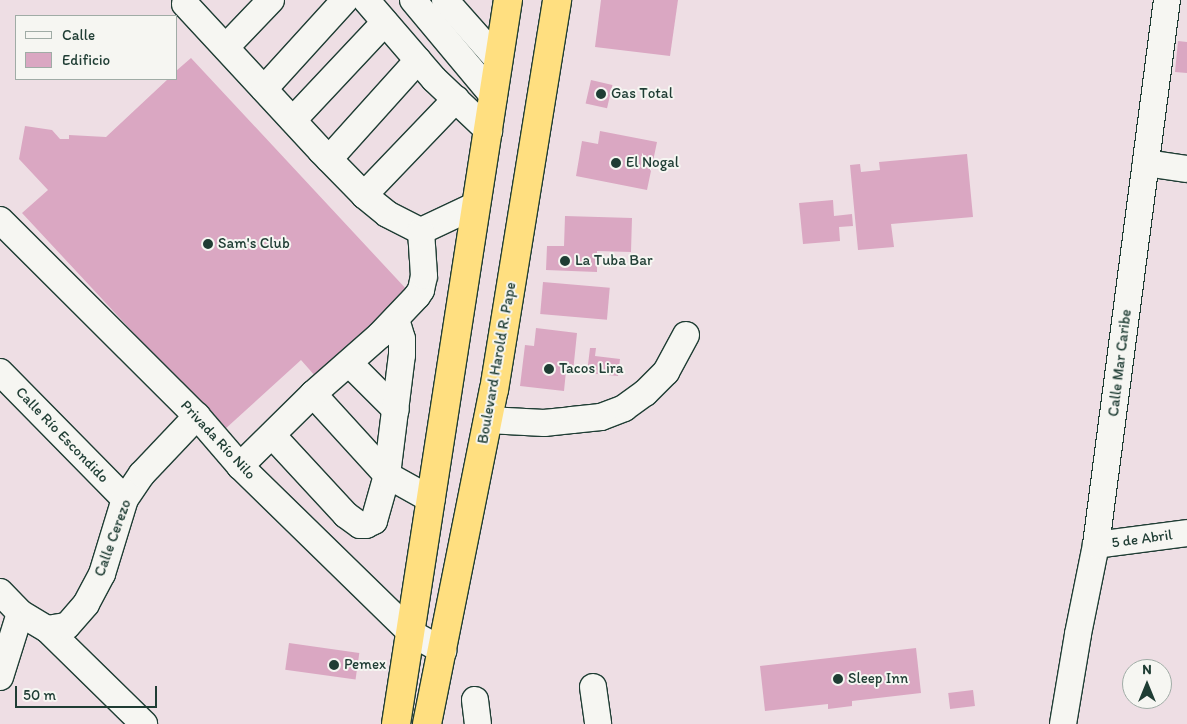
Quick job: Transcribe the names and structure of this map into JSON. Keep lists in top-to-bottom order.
{
  "streets": {
    "highway": ["Boulevard Harold R. Pape"],
    "street": [
      "Calle Mar Caribe",
      "Calle Río Escondido",
      "Privada Río Nilo",
      "Calle Cerezo",
      "5 de Abril"
    ]
  },
  "crossings": [
    ["Boulevard Harold R. Pape", "Privada Río Nilo"],
    ["Calle Mar Caribe", "5 de Abril"],
    ["Calle Río Escondido", "Calle Cerezo"],
    ["Privada Río Nilo", "Calle Cerezo"]
  ],
  "places": [
    "Gas Total",
    "El Nogal",
    "Sam's Club",
    "La Tuba Bar",
    "Tacos Lira",
    "Pemex",
    "Sleep Inn"
  ],
  "legend": ["Calle", "Edificio"],
  "scale_bar": "50 m",
  "north": "top"
}
